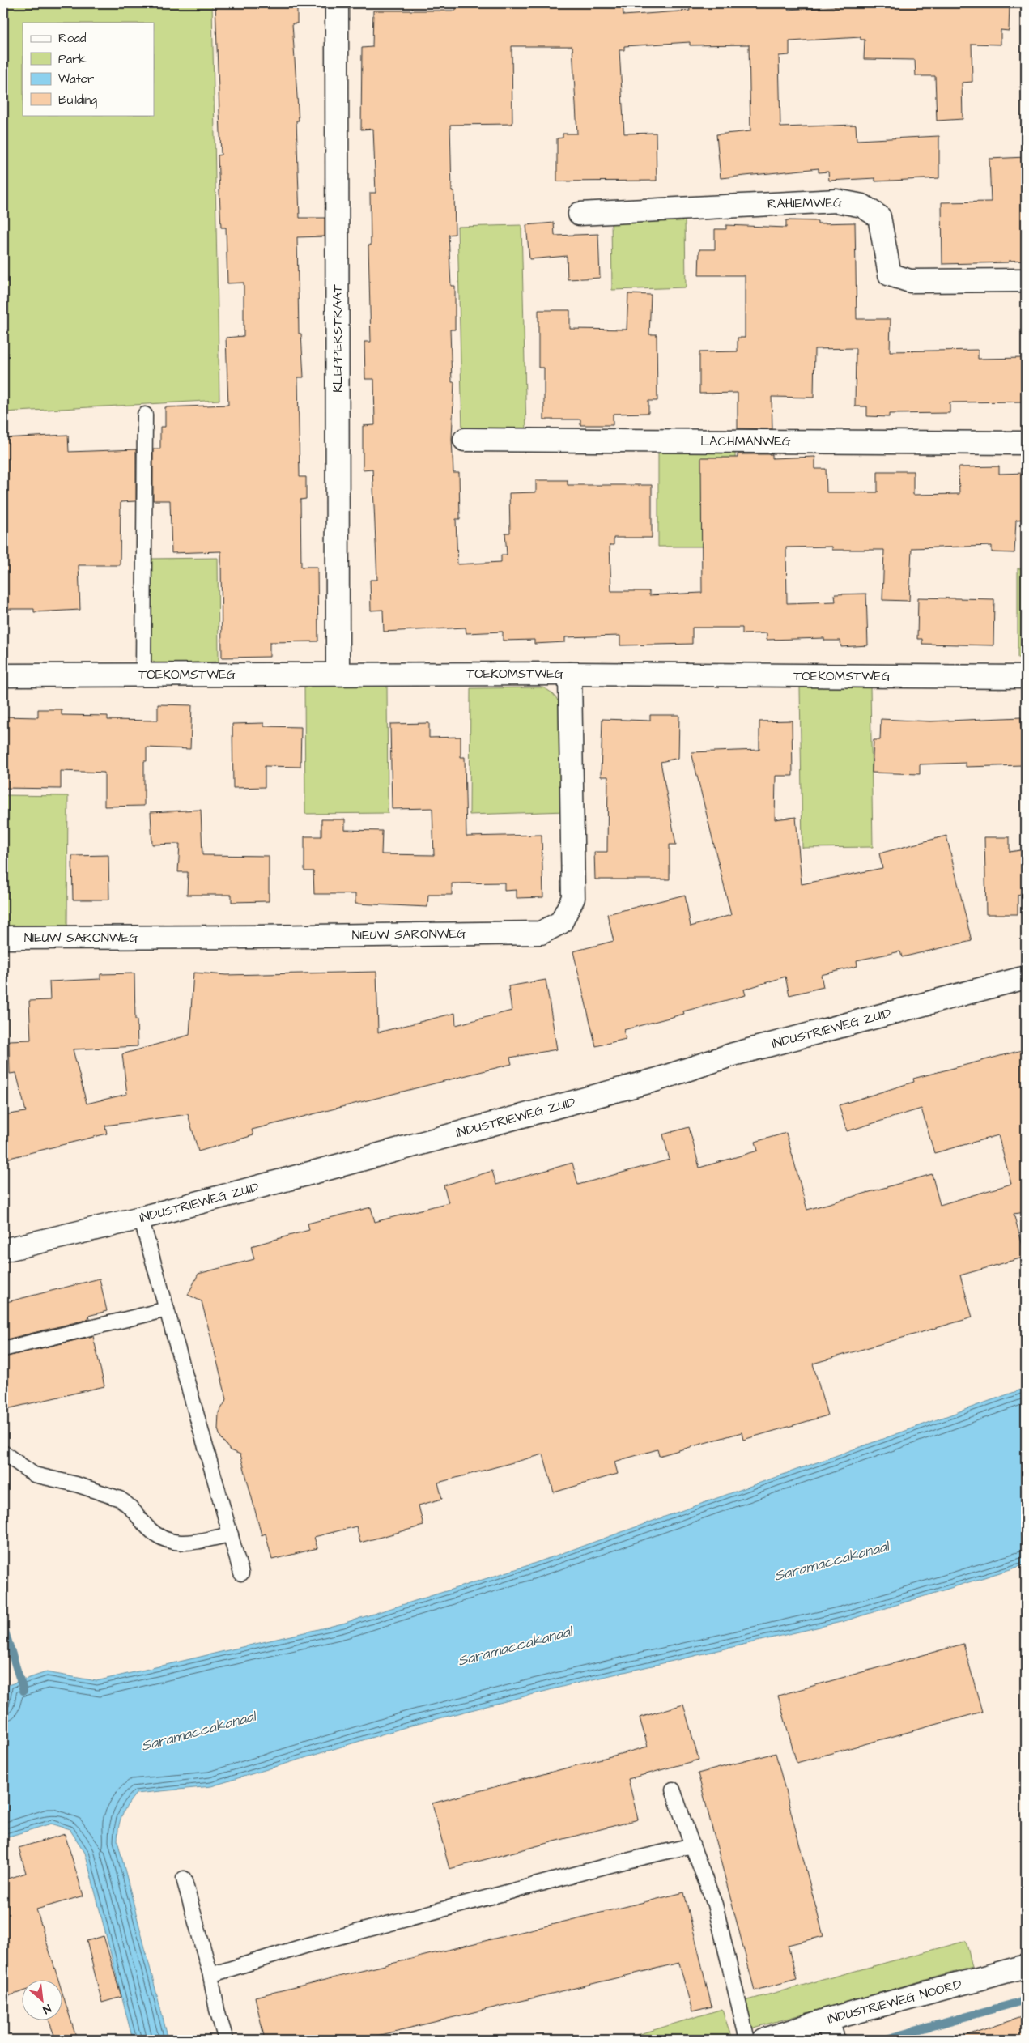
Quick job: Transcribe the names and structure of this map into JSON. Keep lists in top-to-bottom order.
{
  "streets": {
    "street": [
      "RAHIEMWEG",
      "KLEPPERSTRAAT",
      "LACHMANWEG",
      "TOEKOMSTWEG",
      "NIEUW SARONWEG",
      "INDUSTRIEWEG ZUID",
      "INDUSTRIEWEG NOORD"
    ]
  },
  "crossings": [
    ["KLEPPERSTRAAT", "TOEKOMSTWEG"],
    ["TOEKOMSTWEG", "NIEUW SARONWEG"]
  ],
  "water": ["Saramaccakanaal"],
  "legend": [
    "Road",
    "Park",
    "Water",
    "Building"
  ],
  "north": "bottom right"
}
